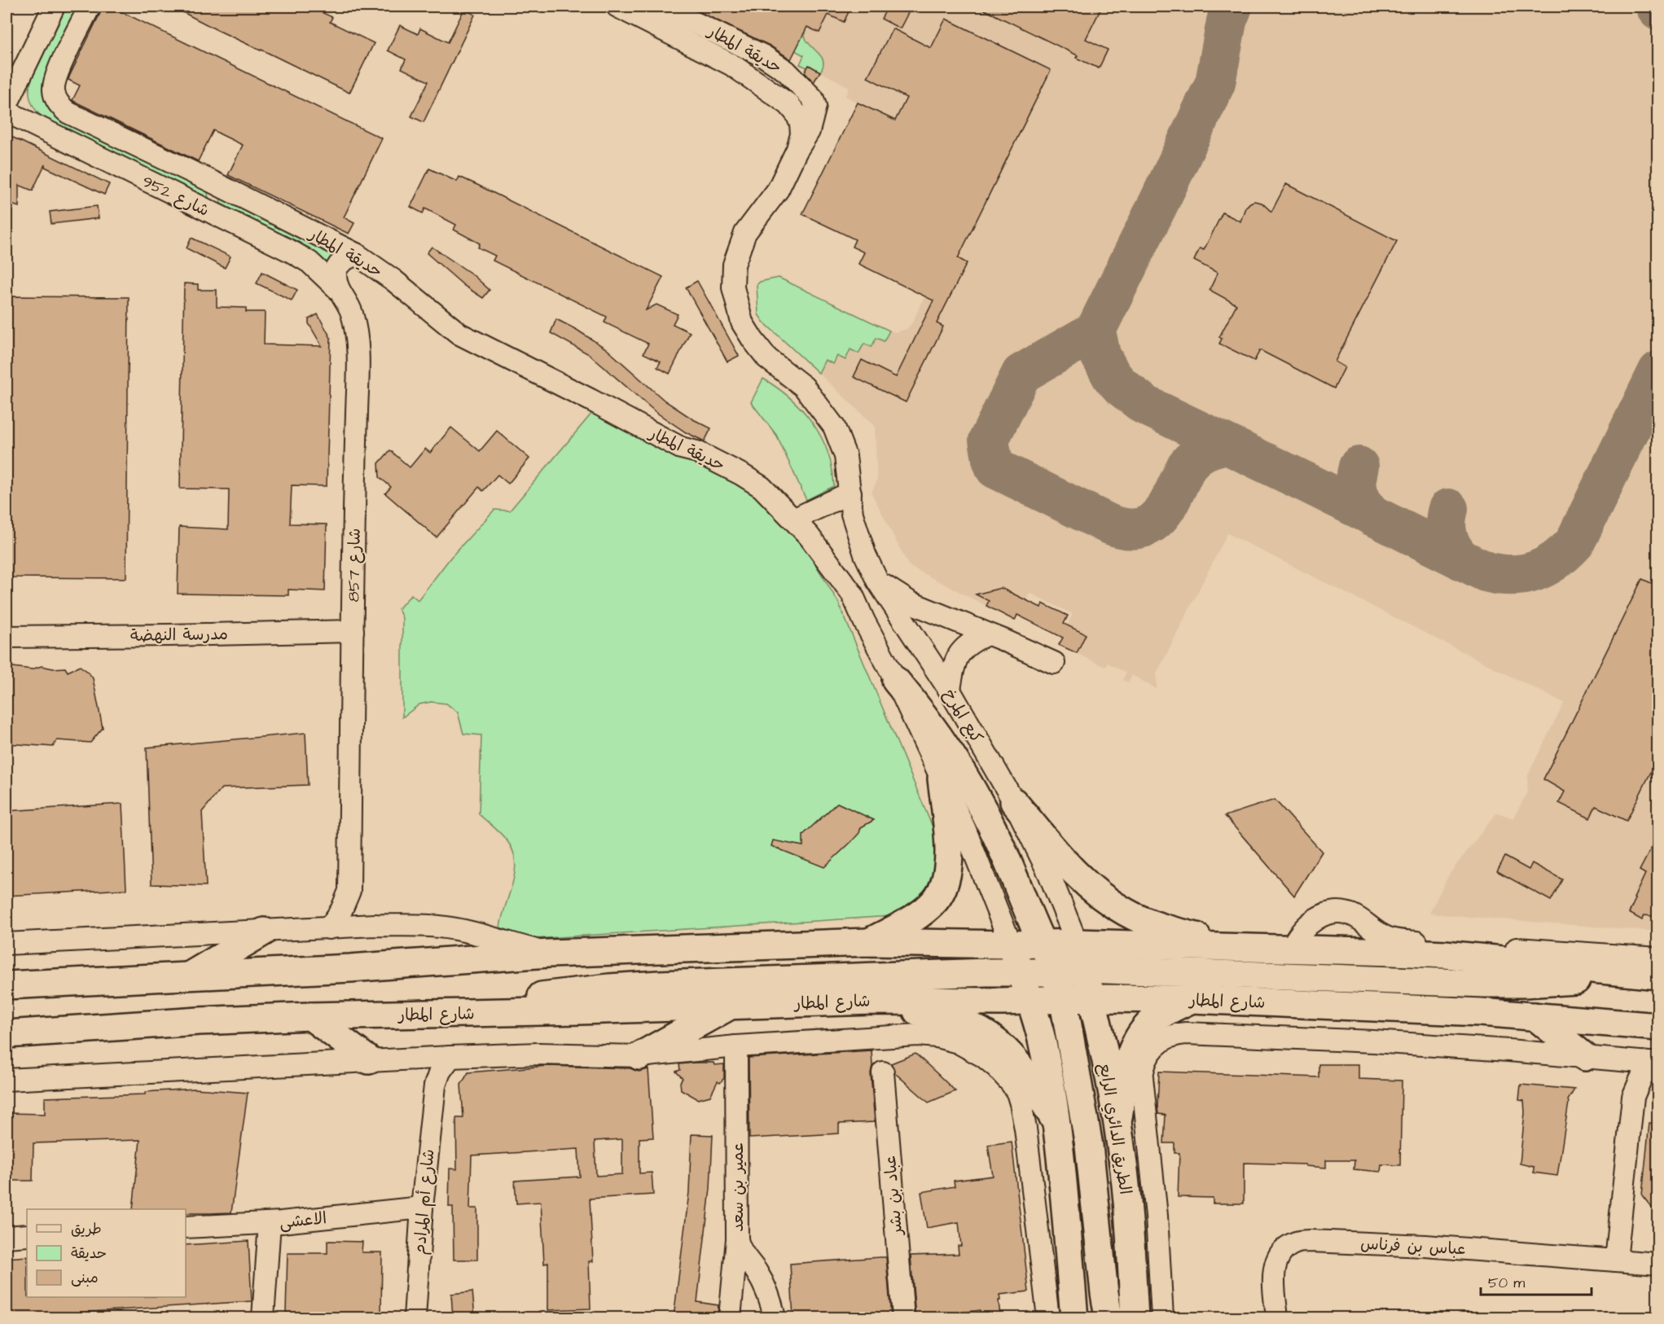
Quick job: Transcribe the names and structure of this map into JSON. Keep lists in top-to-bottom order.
{
  "streets": {
    "main road": ["شارع المطار", "الطريق الدائري الرابع"],
    "street": [
      "حديقة المطار",
      "شارع 952",
      "شارع 857",
      "مدرسة النهضة",
      "كبع المرخ",
      "عمير بن سعد",
      "عباد بن بشر",
      "شارع أم المرادم",
      "الاعشى",
      "عباس بن فرناس"
    ]
  },
  "crossings": [
    ["حديقة المطار", "شارع 857"],
    ["حديقة المطار", "كبع المرخ"],
    ["شارع 952", "شارع 857"],
    ["شارع 857", "مدرسة النهضة"],
    ["كبع المرخ", "الطريق الدائري الرابع"],
    ["شارع المطار", "الطريق الدائري الرابع"],
    ["شارع أم المرادم", "الاعشى"]
  ],
  "legend": ["طريق", "حديقة", "مبنى"],
  "scale_bar": "50 m"
}
